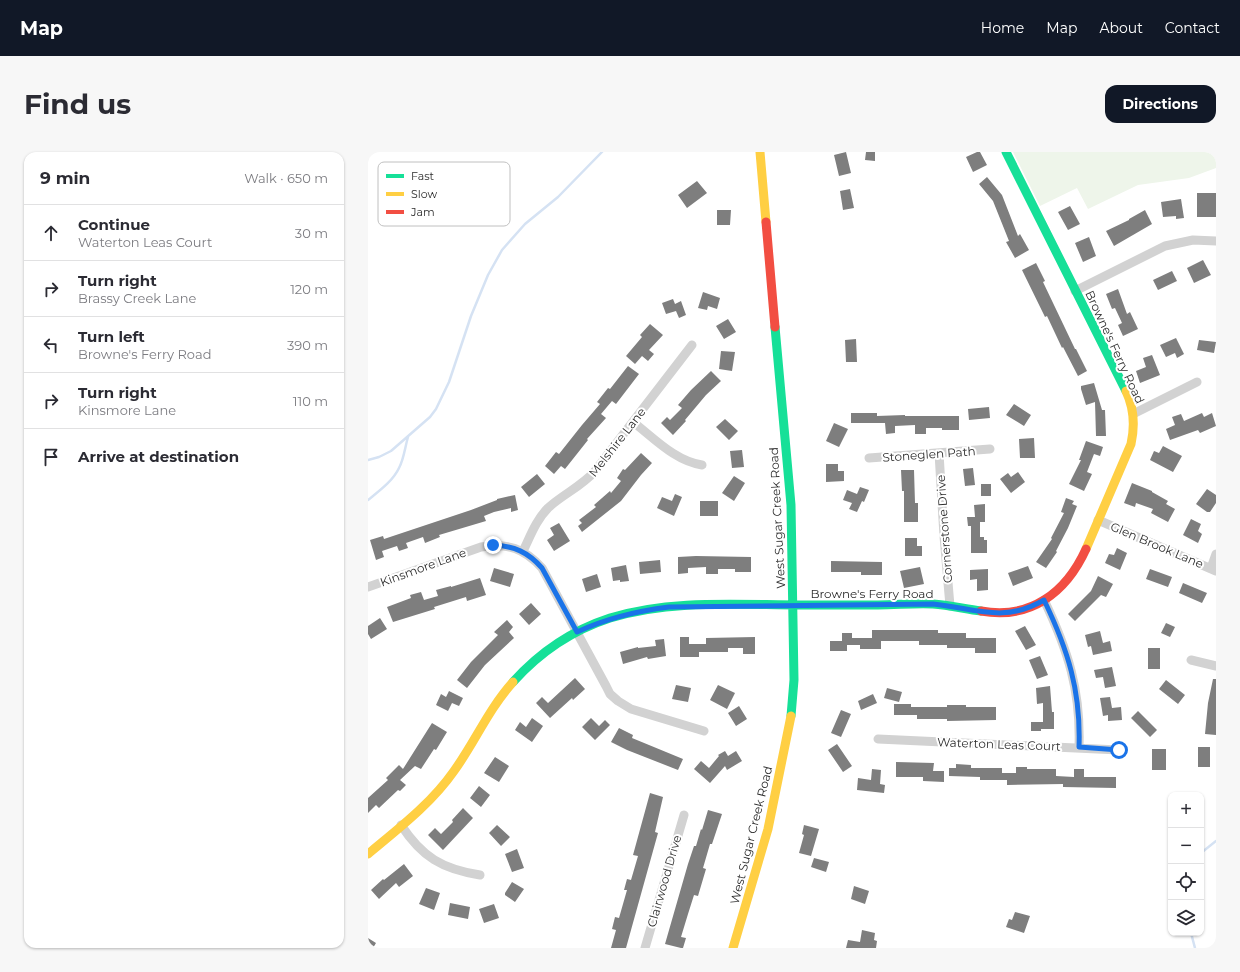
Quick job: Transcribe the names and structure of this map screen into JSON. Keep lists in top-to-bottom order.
{
  "streets": {
    "street": [
      "Browne's Ferry Road",
      "Melshire Lane",
      "Stoneglen Path",
      "West Sugar Creek Road",
      "Cornerstone Drive",
      "Glen Brook Lane",
      "Kinsmore Lane",
      "Waterton Leas Court",
      "Clairwood Drive"
    ]
  },
  "crossings": [
    ["Browne's Ferry Road", "West Sugar Creek Road"],
    ["Browne's Ferry Road", "Cornerstone Drive"],
    ["Browne's Ferry Road", "Glen Brook Lane"],
    ["Browne's Ferry Road", "Kinsmore Lane"],
    ["Melshire Lane", "Kinsmore Lane"],
    ["Stoneglen Path", "Cornerstone Drive"]
  ],
  "legend": ["Fast", "Slow", "Jam"],
  "page": {
    "header": "Map",
    "nav": [
      "Home",
      "Map",
      "About",
      "Contact"
    ],
    "buttons": "Directions",
    "title": "Find us",
    "heading": ["9 min", "Walk · 650 m"],
    "list": [
      ["Continue", "Waterton Leas Court", "30 m"],
      ["Turn right", "Brassy Creek Lane", "120 m"],
      ["Turn left", "Browne's Ferry Road", "390 m"],
      ["Turn right", "Kinsmore Lane", "110 m"],
      "Arrive at destination"
    ],
    "map_buttons": ["+", "−"]
  }
}
